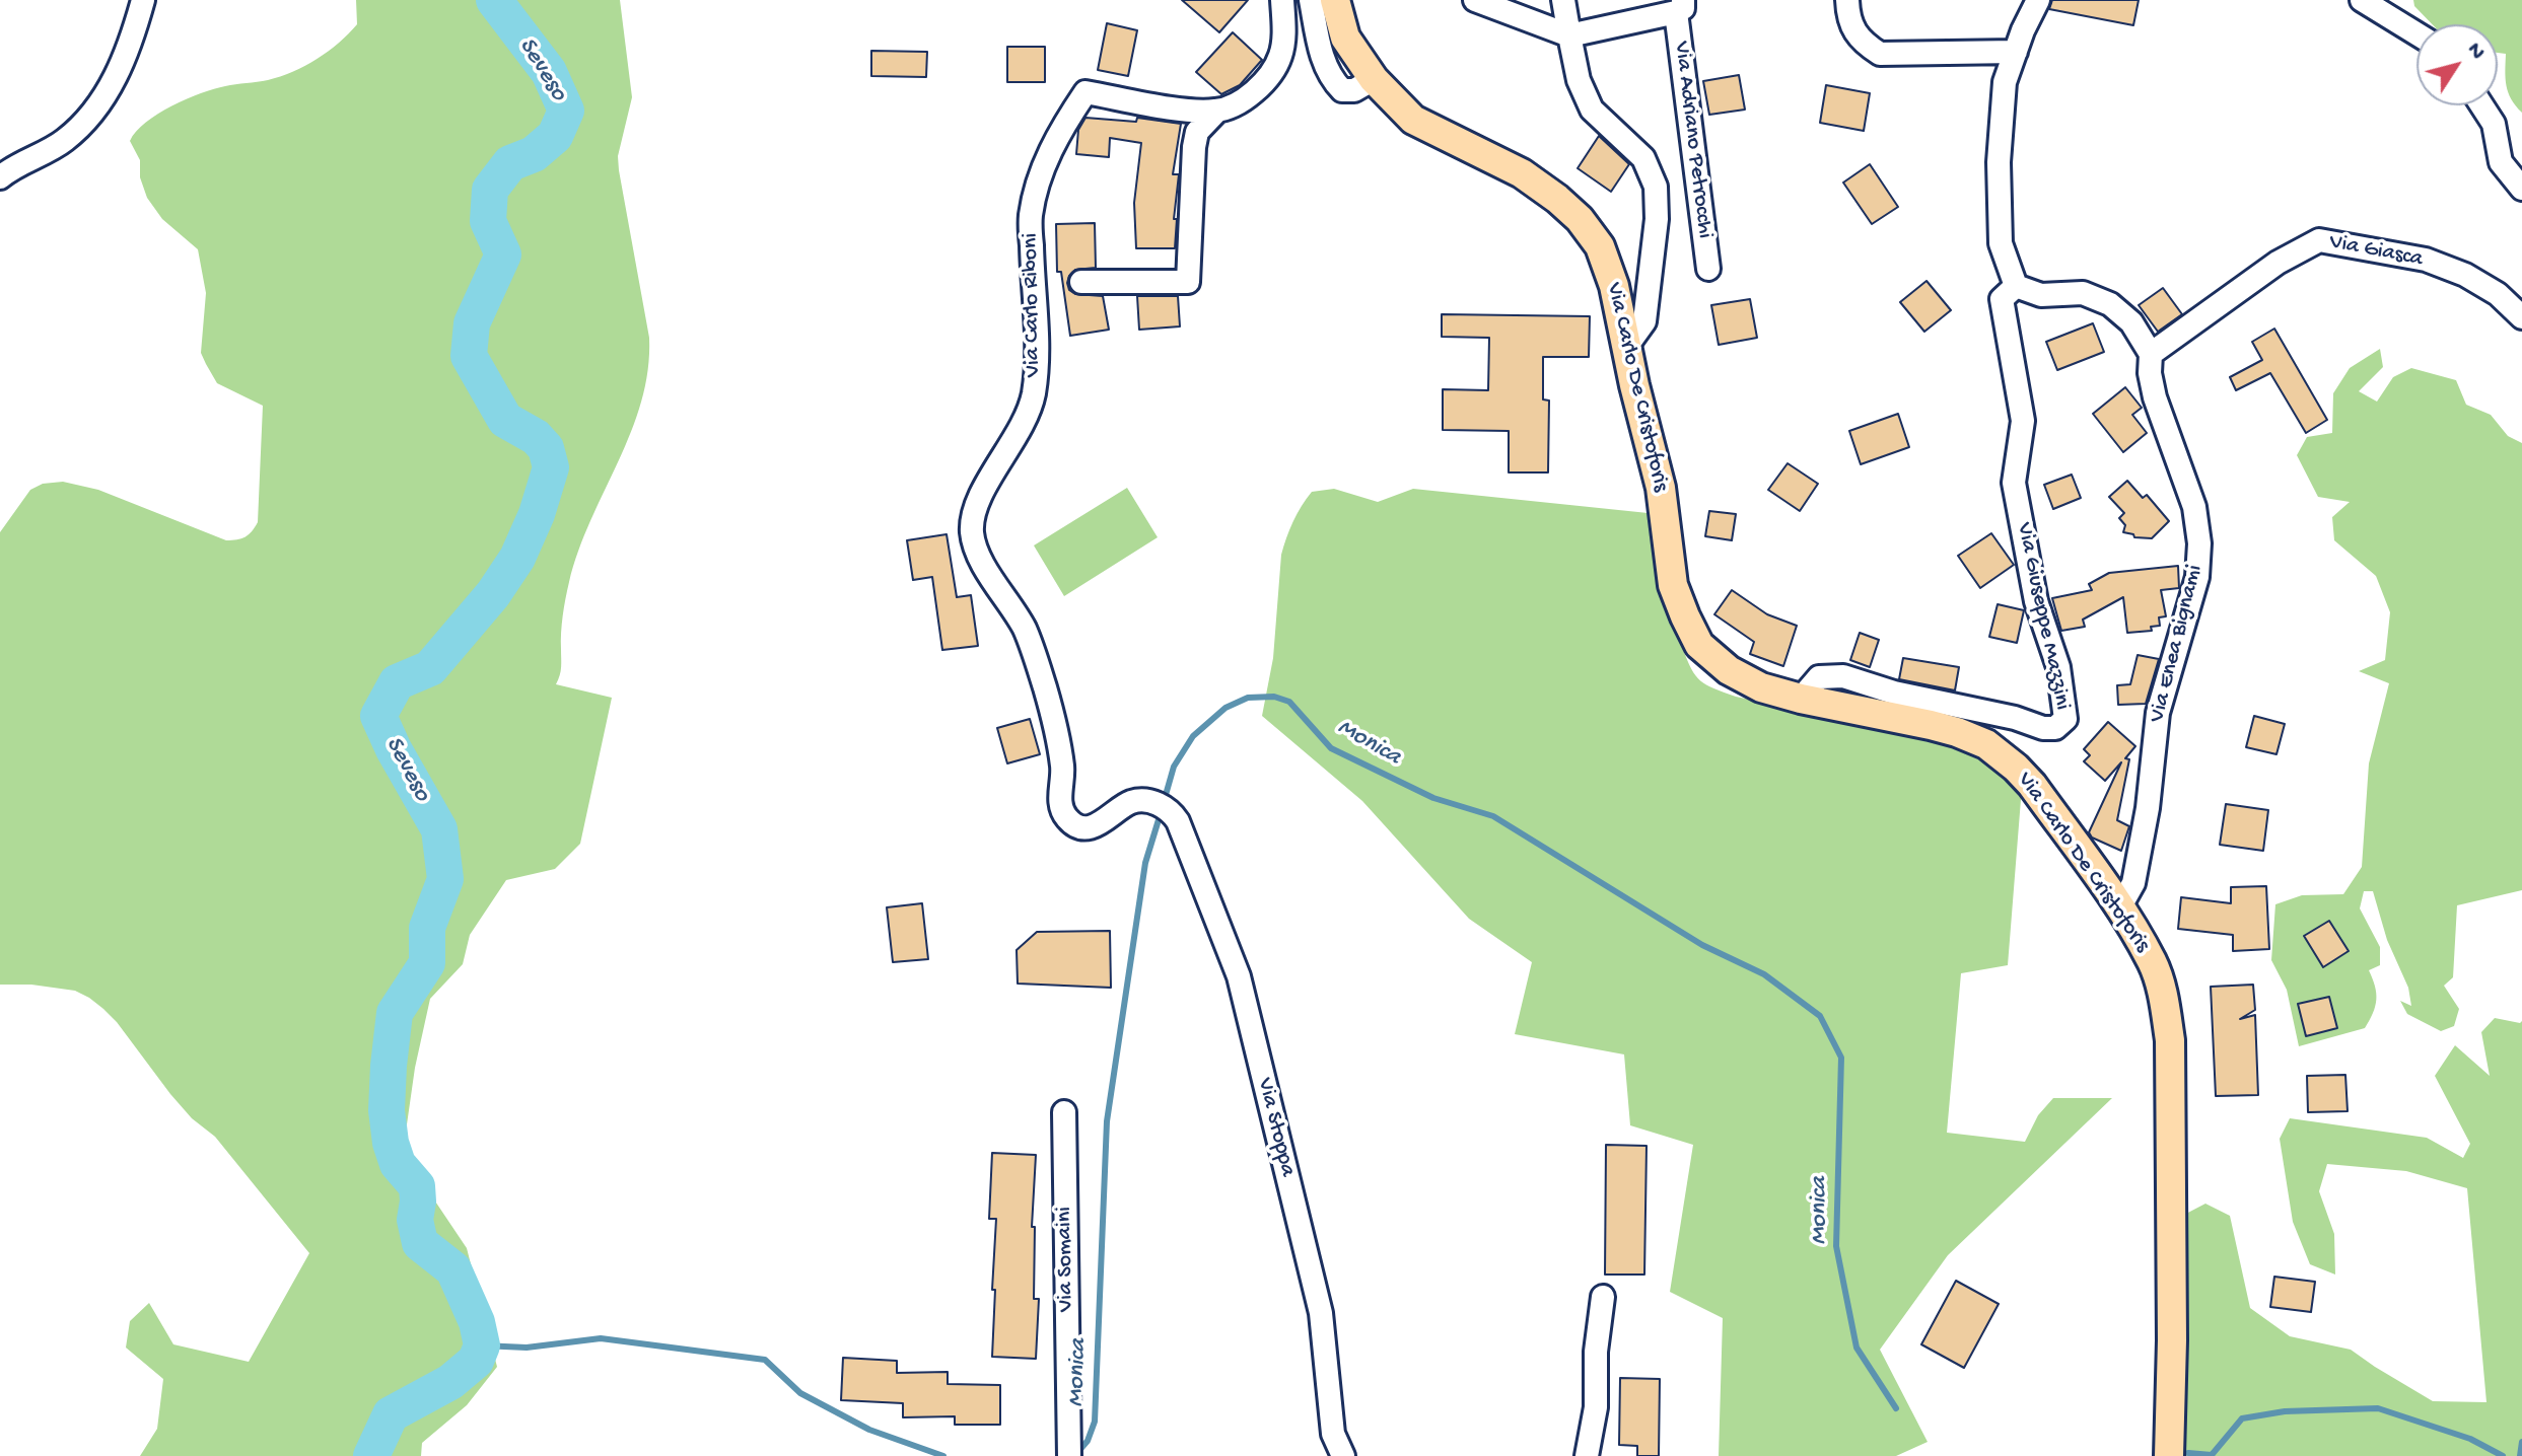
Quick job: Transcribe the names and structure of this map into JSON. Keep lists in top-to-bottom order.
{
  "streets": {
    "main road": ["Via Carlo De Cristoforis"],
    "street": [
      "Via Adriano Petrocchi",
      "Via Giasca",
      "Via Carlo Riboni",
      "Via Giuseppe Mazzini",
      "Via Enea Bignami",
      "Via Stoppa",
      "Via Somaini"
    ]
  },
  "crossings": [
    ["Via Giasca", "Via Enea Bignami"],
    ["Via Carlo Riboni", "Via Stoppa"],
    ["Via Carlo De Cristoforis", "Via Giuseppe Mazzini"],
    ["Via Carlo De Cristoforis", "Via Enea Bignami"],
    ["Via Giuseppe Mazzini", "Via Enea Bignami"]
  ],
  "water": ["Seveso", "Monica"],
  "north": "top right"
}
